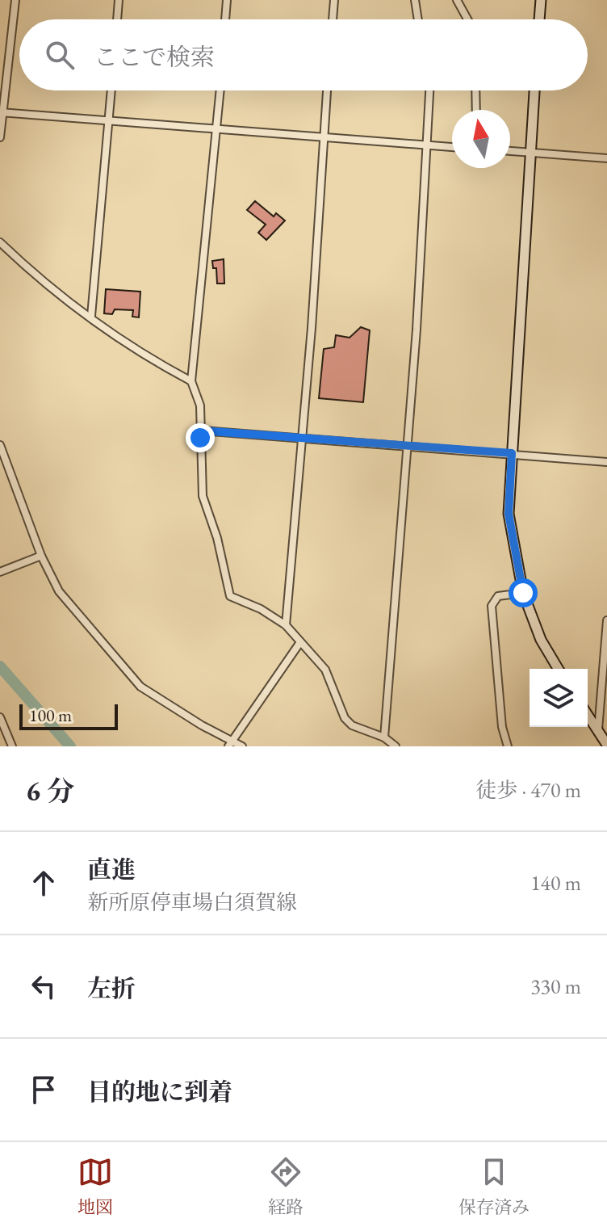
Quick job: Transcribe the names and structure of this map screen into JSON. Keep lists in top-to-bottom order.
{
  "scale_bar": "100 m",
  "north": "top",
  "page": {
    "search": "ここで検索",
    "scale": "100 m",
    "heading": ["6 分", "徒歩 · 470 m"],
    "list": [
      ["直進", "新所原停車場白須賀線", "140 m"],
      ["左折", "330 m"],
      "目的地に到着"
    ],
    "nav": ["地図", "経路", "保存済み"]
  }
}
